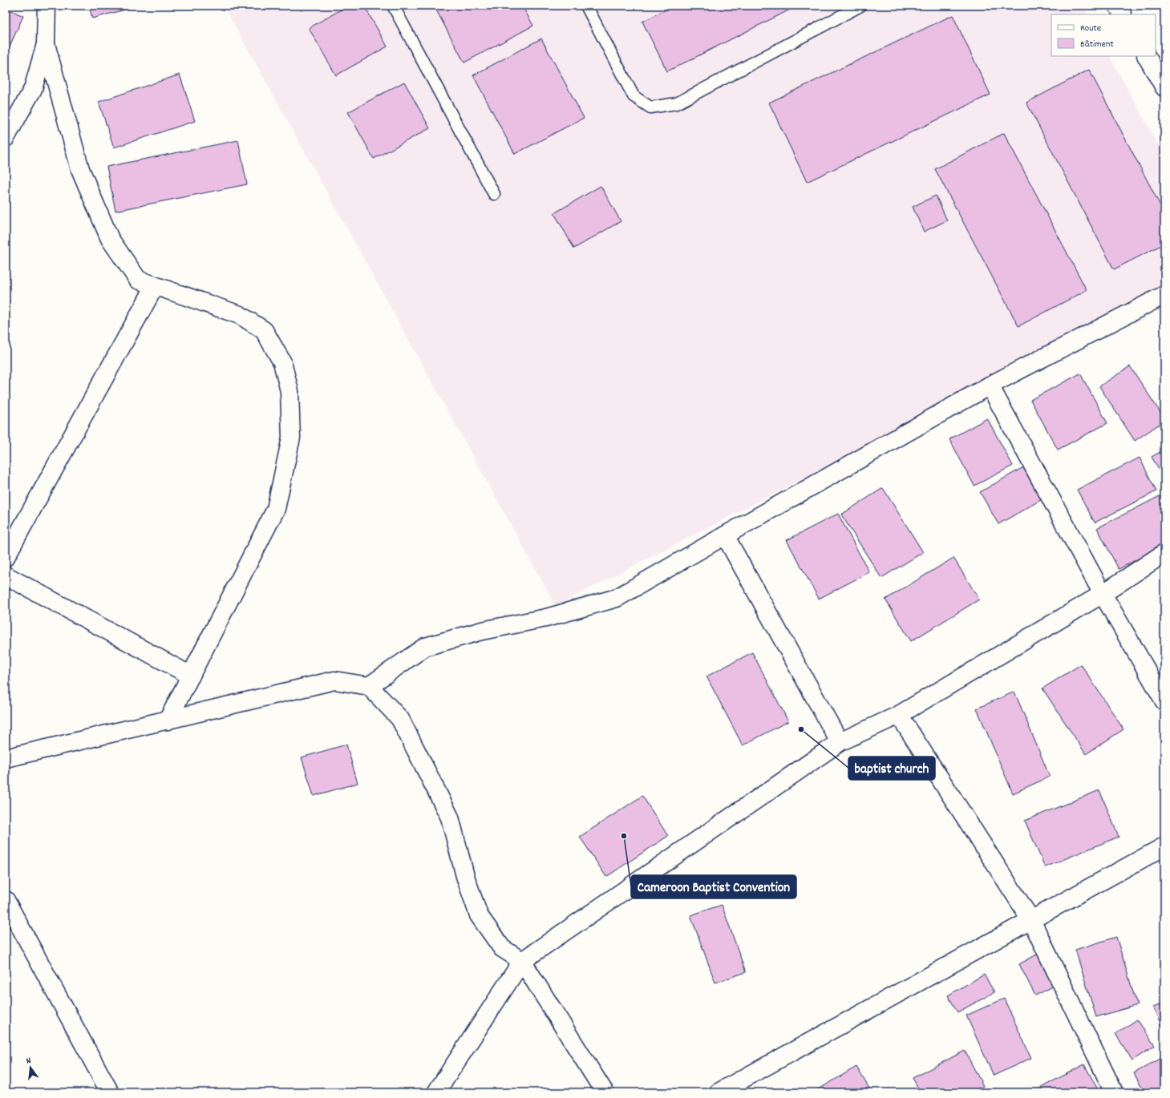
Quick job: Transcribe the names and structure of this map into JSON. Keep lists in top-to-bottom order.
{
  "places": ["baptist church", "Cameroon Baptist Convention"],
  "legend": ["Route", "Bâtiment"],
  "north": "top"
}
